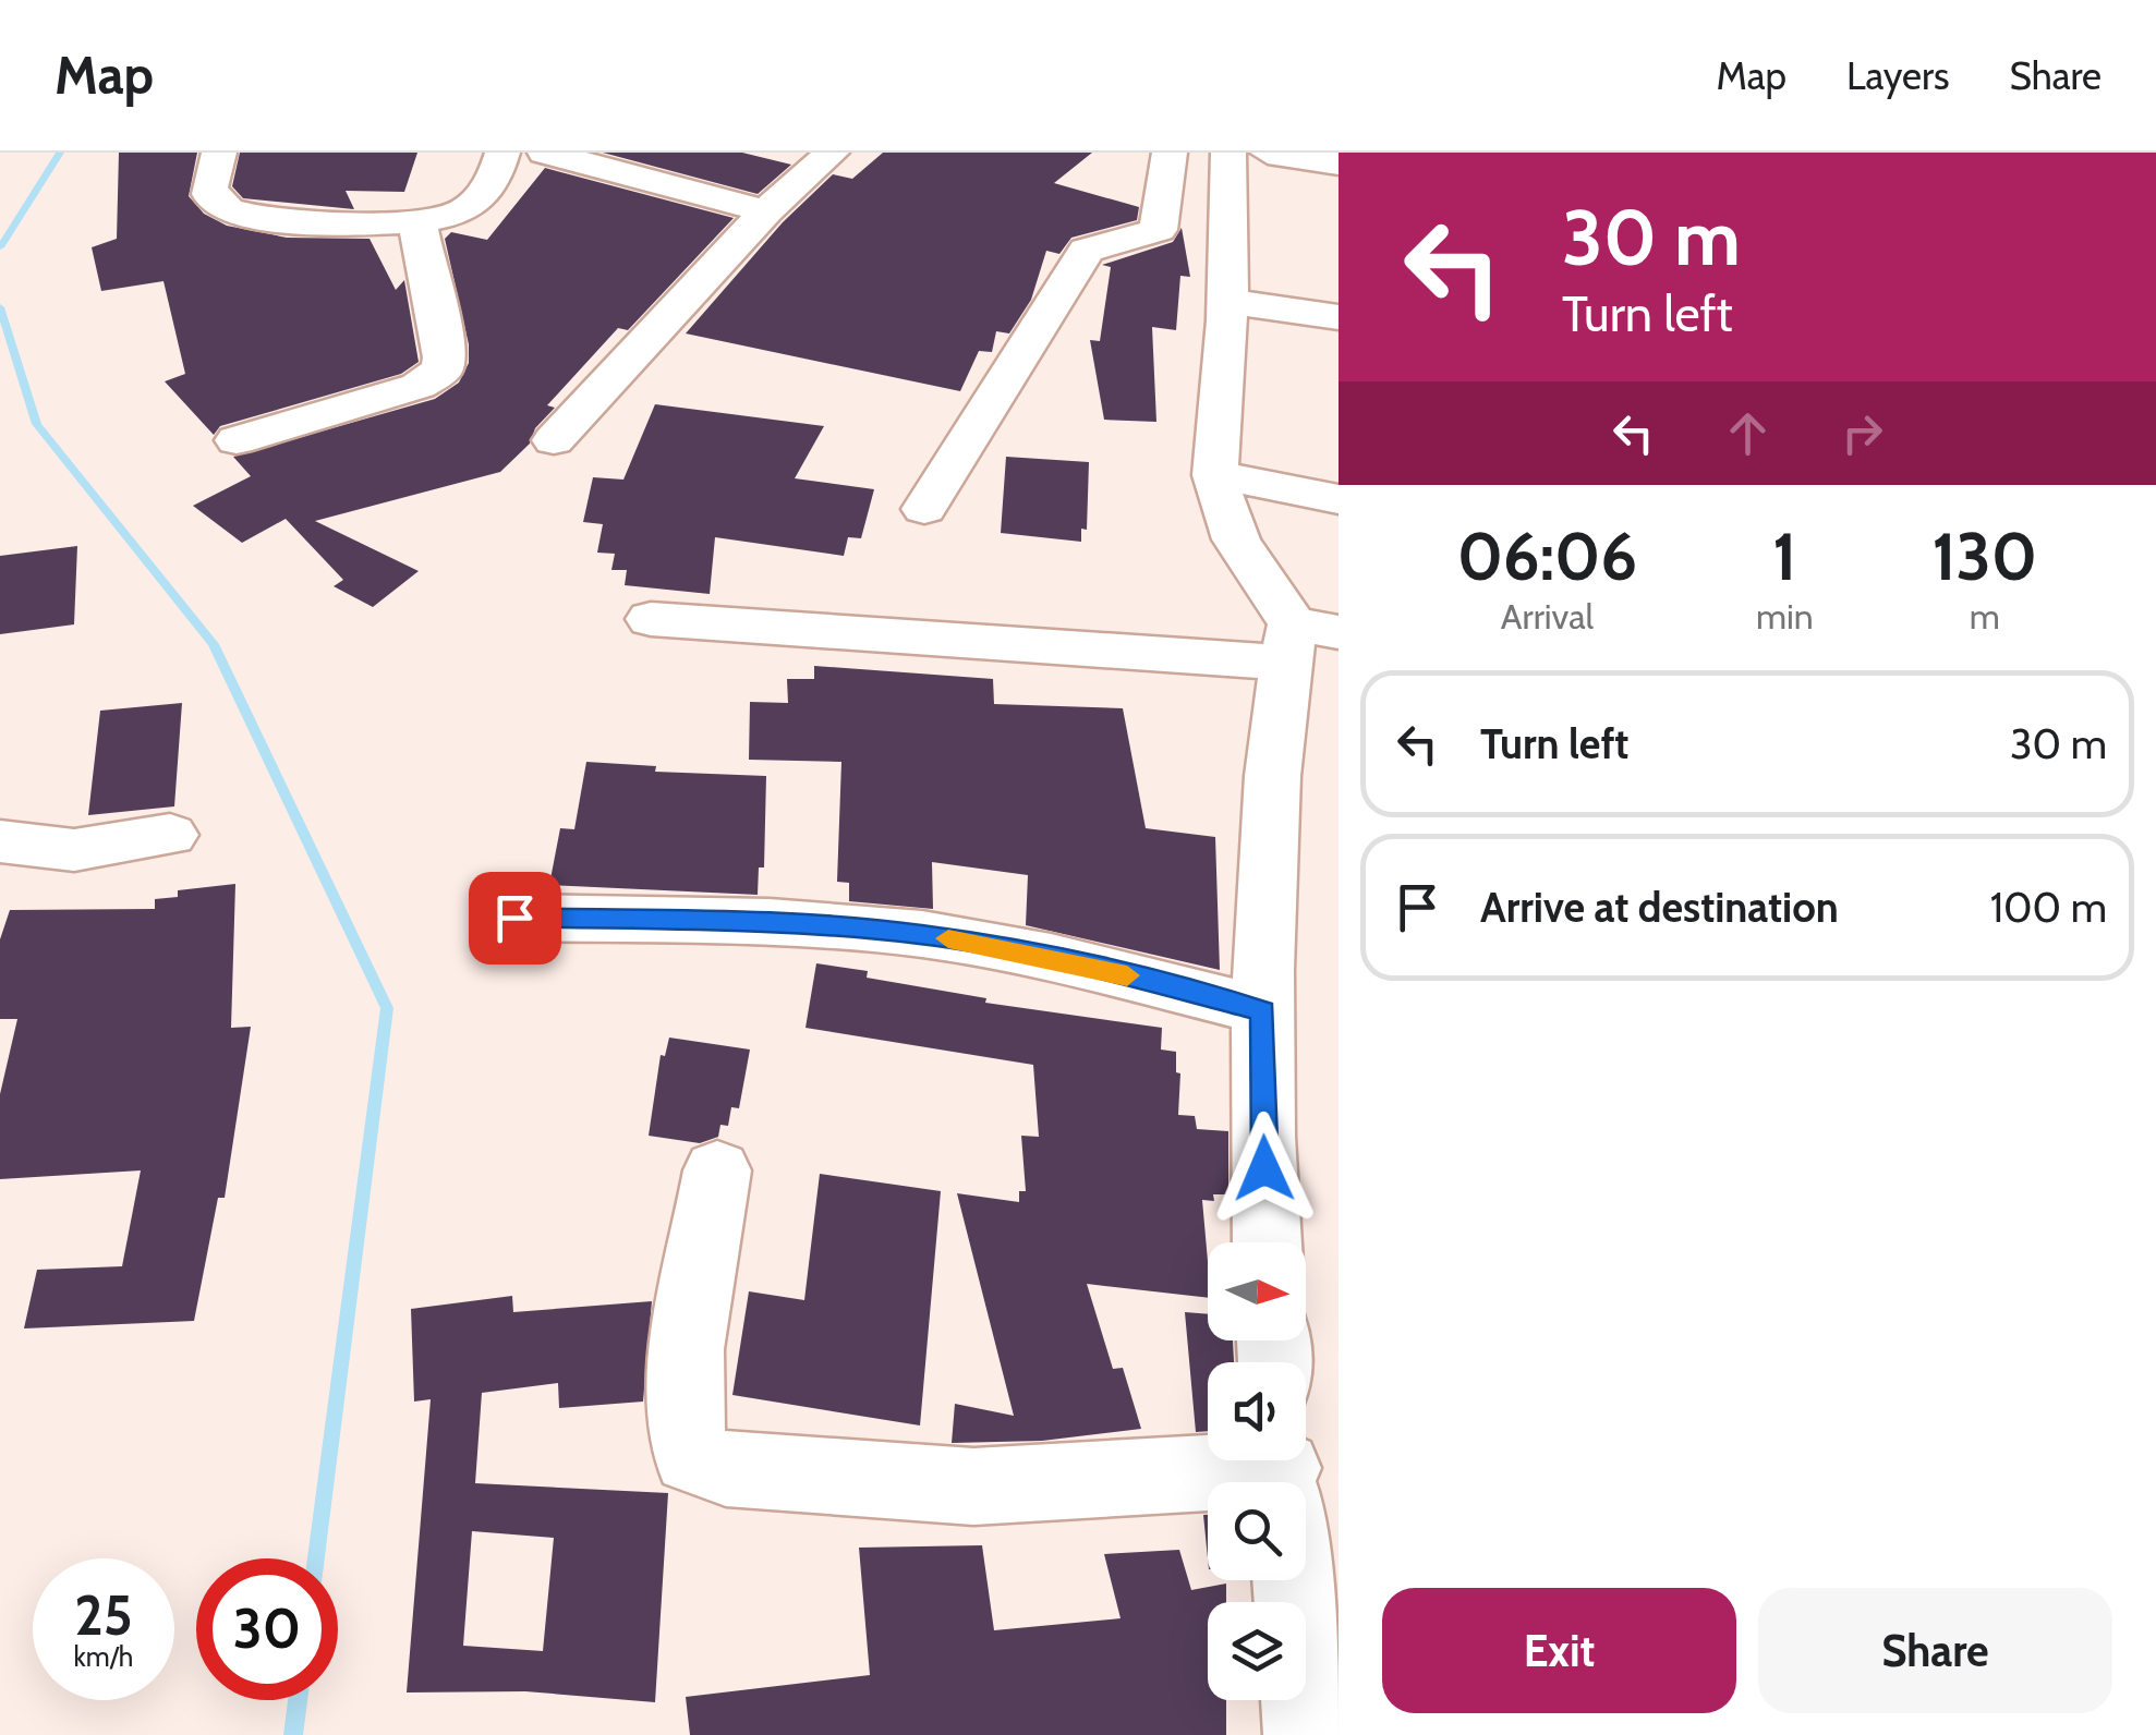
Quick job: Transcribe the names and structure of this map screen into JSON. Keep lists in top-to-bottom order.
{
  "north": "right",
  "page": {
    "header": "Map",
    "nav": ["Map", "Layers", "Share"],
    "turn": ["30 m", "Turn left"],
    "eta": [
      "06:06",
      "Arrival",
      "1",
      "min",
      "130",
      "m"
    ],
    "list": [
      {
        "name": "Turn left",
        "value": "30 m"
      },
      {
        "name": "Arrive at destination",
        "value": "100 m"
      }
    ],
    "speed": "25 km/h",
    "limit": "30",
    "buttons": ["Exit", "Share"]
  }
}
